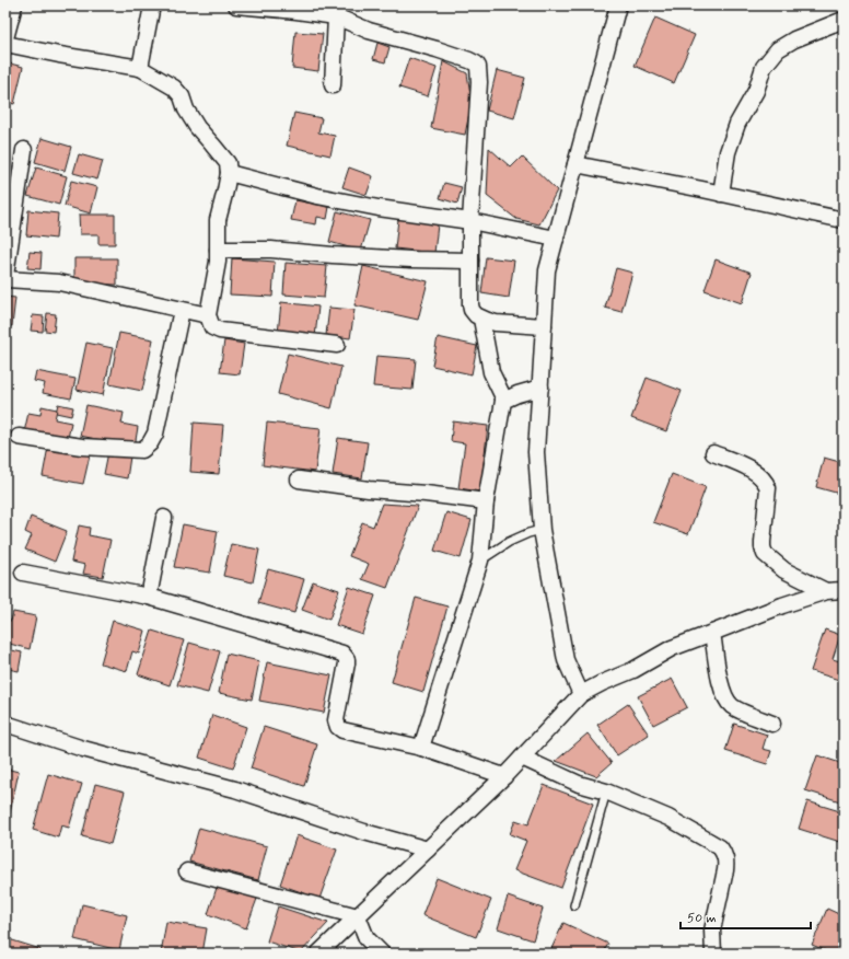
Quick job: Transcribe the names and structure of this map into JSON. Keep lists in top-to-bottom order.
{
  "scale_bar": "50 m"
}
